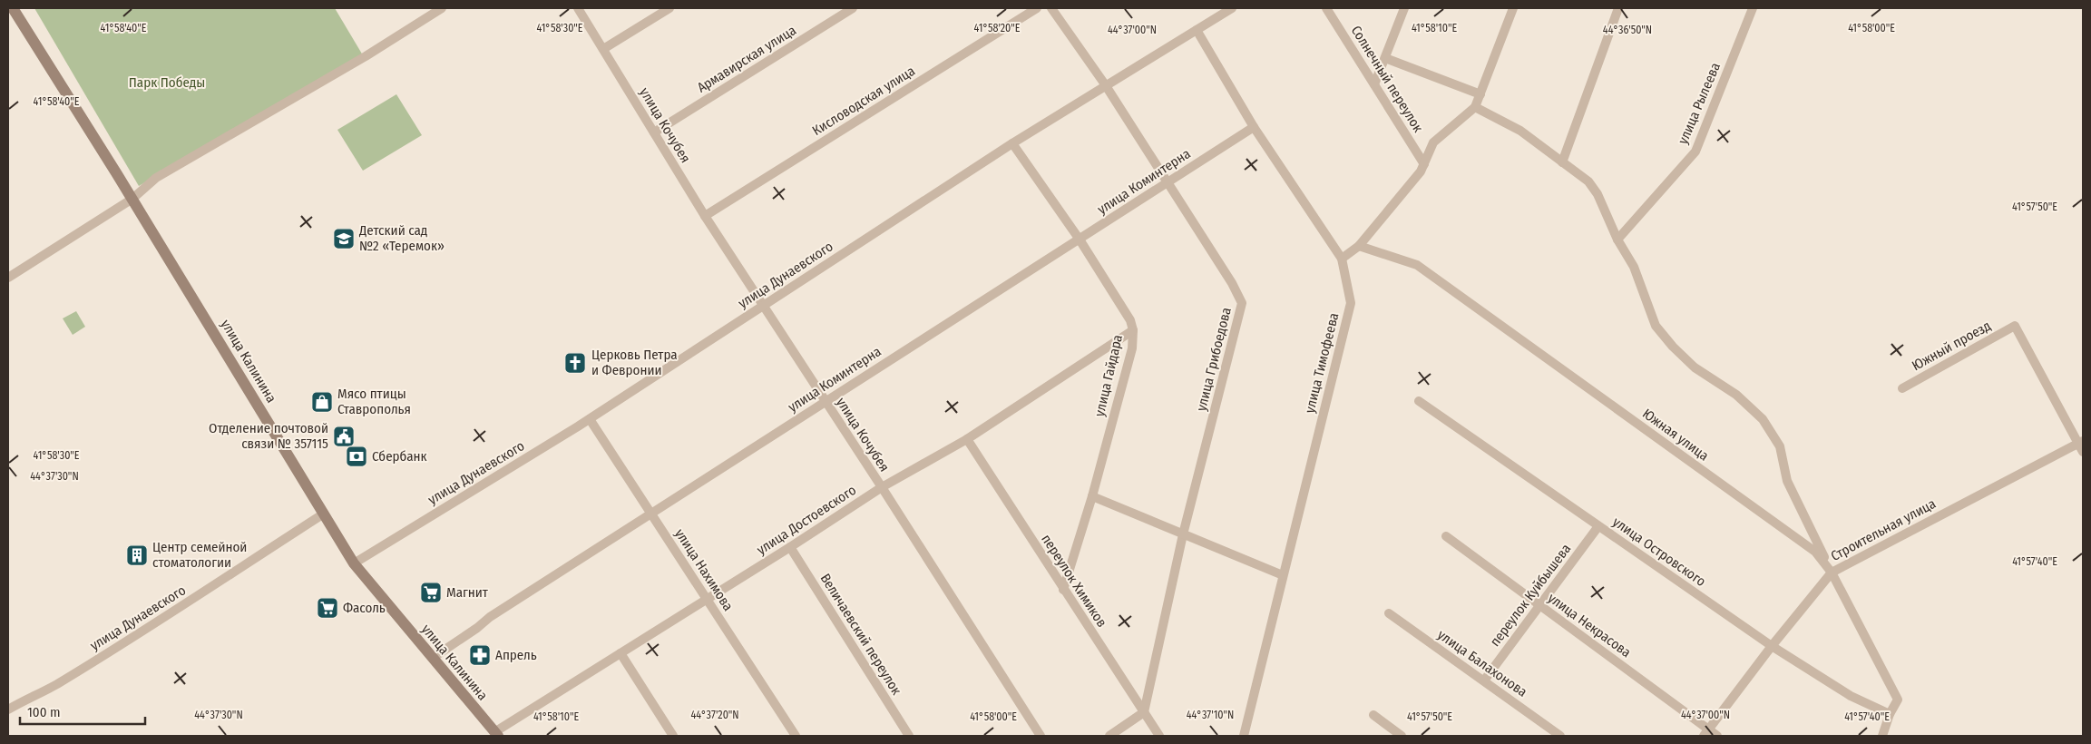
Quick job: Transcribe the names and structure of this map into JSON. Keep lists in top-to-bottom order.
{
  "streets": {
    "main road": ["улица Калинина"],
    "street": [
      "Армавирская улица",
      "Солнечный переулок",
      "Кисловодская улица",
      "улица Рылеева",
      "улица Кочубея",
      "улица Коминтерна",
      "улица Дунаевского",
      "Южный проезд",
      "улица Грибоедова",
      "улица Тимофеева",
      "улица Гайдара",
      "Южная улица",
      "улица Достоевского",
      "Строительная улица",
      "улица Островского",
      "улица Нахимова",
      "переулок Химиков",
      "переулок Куйбышева",
      "улица Некрасова",
      "Величаевский переулок",
      "улица Балахонова"
    ]
  },
  "crossings": [
    ["Армавирская улица", "улица Кочубея"],
    ["Кисловодская улица", "улица Кочубея"],
    ["улица Кочубея", "улица Коминтерна"],
    ["улица Кочубея", "улица Дунаевского"],
    ["улица Кочубея", "улица Достоевского"],
    ["улица Коминтерна", "улица Грибоедова"],
    ["улица Коминтерна", "улица Калинина"],
    ["улица Коминтерна", "улица Тимофеева"],
    ["улица Коминтерна", "улица Гайдара"],
    ["улица Коминтерна", "улица Нахимова"],
    ["улица Дунаевского", "улица Грибоедова"],
    ["улица Дунаевского", "улица Калинина"],
    ["улица Дунаевского", "улица Тимофеева"],
    ["улица Дунаевского", "улица Гайдара"],
    ["улица Дунаевского", "улица Нахимова"],
    ["Южный проезд", "Строительная улица"],
    ["улица Грибоедова", "переулок Химиков"],
    ["улица Калинина", "улица Достоевского"],
    ["улица Гайдара", "улица Достоевского"],
    ["улица Гайдара", "переулок Химиков"],
    ["Южная улица", "Строительная улица"],
    ["Южная улица", "улица Островского"],
    ["улица Достоевского", "улица Нахимова"],
    ["улица Достоевского", "переулок Химиков"],
    ["улица Достоевского", "Величаевский переулок"],
    ["Строительная улица", "улица Островского"],
    ["Строительная улица", "улица Некрасова"],
    ["улица Островского", "переулок Куйбышева"],
    ["переулок Куйбышева", "улица Некрасова"],
    ["переулок Куйбышева", "улица Балахонова"]
  ],
  "parks": ["Парк Победы"],
  "places": {
    "school or university": ["Детский сад №2 «Теремок»"],
    "church": ["Церковь Петра и Февронии"],
    "shop": ["Мясо птицы Ставрополья"],
    "public building": ["Отделение почтовой связи № 357115"],
    "bank": ["Сбербанк"],
    "building": ["Центр cемейной cтоматологии"],
    "supermarket": ["Магнит", "Фасоль"],
    "pharmacy": ["Апрель"]
  },
  "scale_bar": "100 m",
  "coordinates": [
    "41°58'40\"E",
    "41°58'30\"E",
    "41°58'20\"E",
    "41°58'10\"E",
    "41°58'00\"E",
    "44°36'50\"N",
    "44°37'00\"N",
    "41°57'50\"E",
    "44°37'30\"N",
    "41°57'40\"E",
    "44°37'20\"N",
    "44°37'10\"N"
  ]
}
